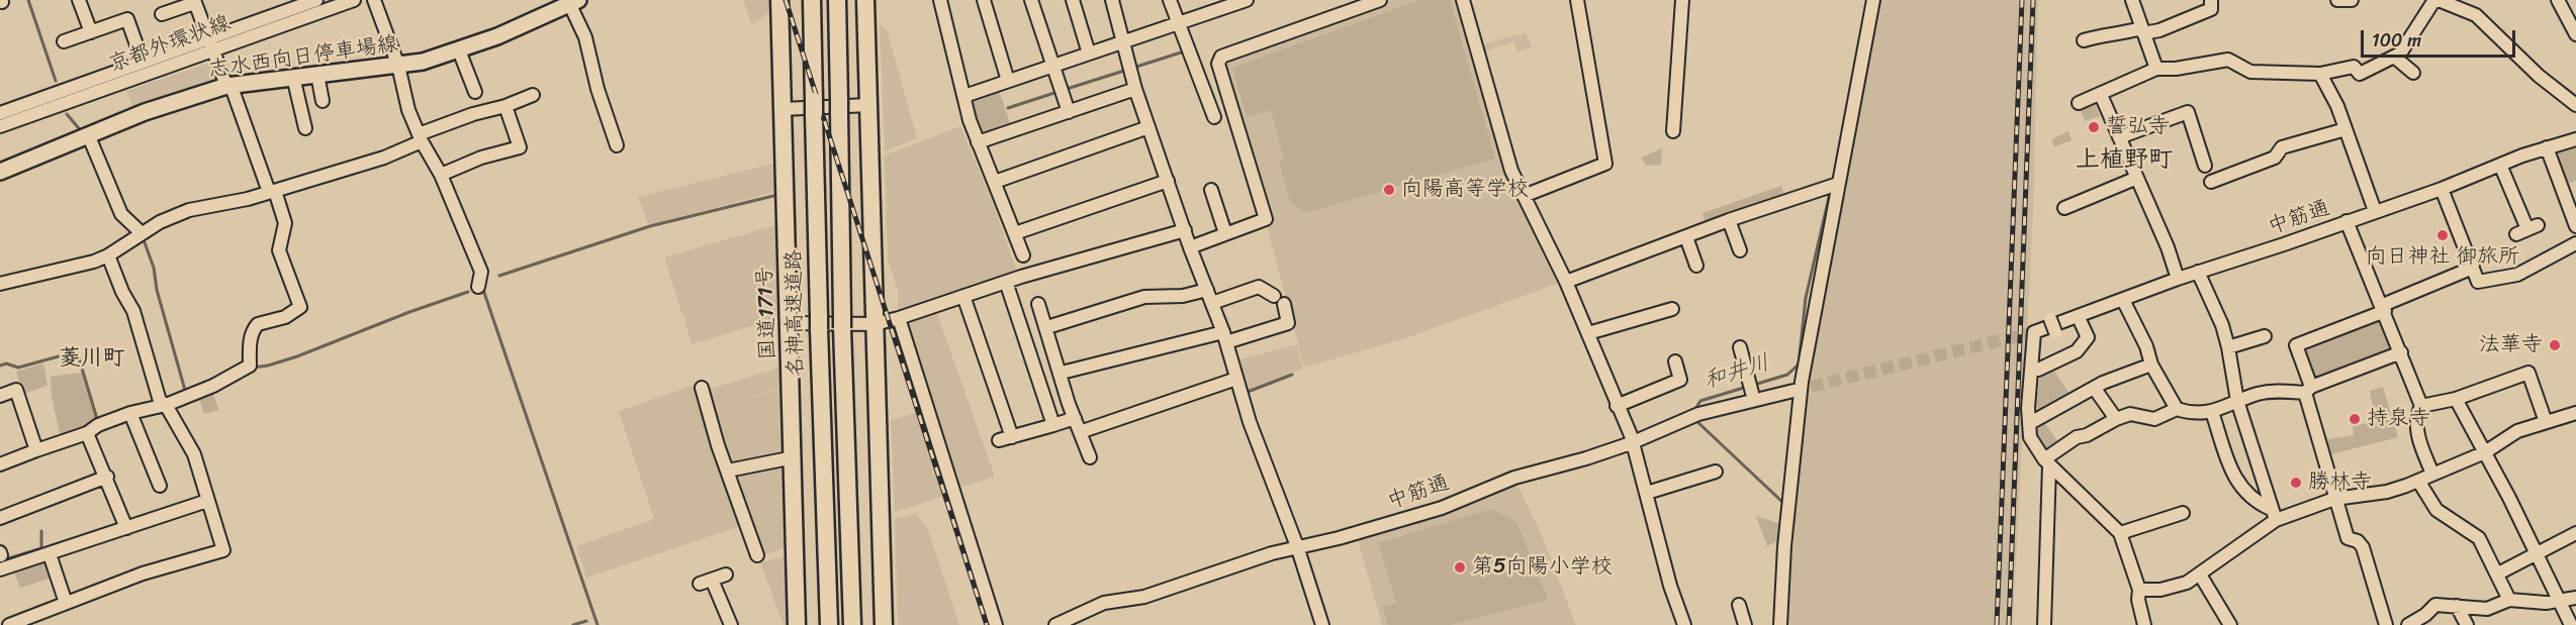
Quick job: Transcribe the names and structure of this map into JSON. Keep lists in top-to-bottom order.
{
  "streets": {
    "highway": ["国道171号", "名神高速道路"],
    "main road": ["志水西向日停車場線"],
    "street": ["京都外環状線", "中筋通"]
  },
  "districts": ["上植野町", "菱川町"],
  "water": ["和井川"],
  "places": [
    "誓弘寺",
    "向陽高等学校",
    "向日神社 御旅所",
    "法華寺",
    "持泉寺",
    "勝林寺",
    "第5向陽小学校"
  ],
  "scale_bar": "100 m"
}
